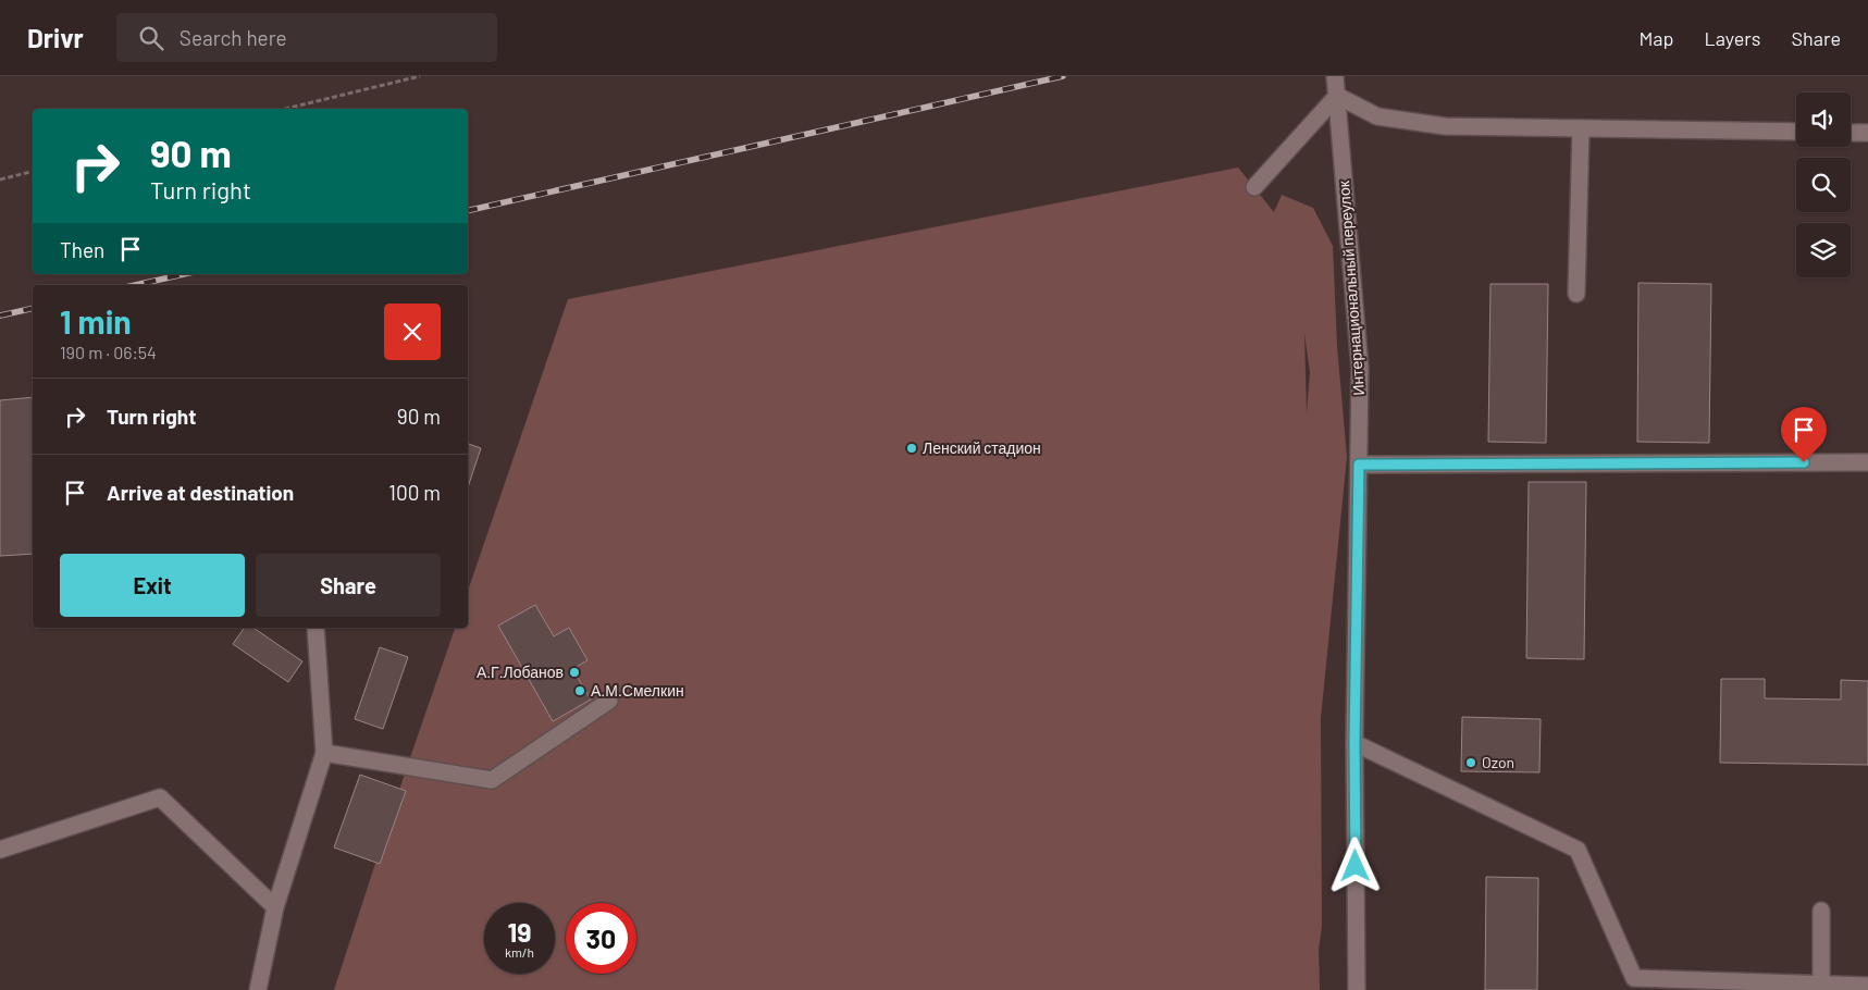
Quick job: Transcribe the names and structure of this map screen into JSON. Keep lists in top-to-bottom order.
{
  "streets": {
    "street": ["Интернациональный переулок"]
  },
  "places": [
    "Ленский стадион",
    "А.Г.Лобанов",
    "А.М.Смелкин",
    "Ozon"
  ],
  "page": {
    "header": "Drivr",
    "search": "Search here",
    "nav": ["Map", "Layers", "Share"],
    "turn": ["90 m", "Turn right"],
    "then": "Then",
    "heading": ["1 min", "190 m · 06:54"],
    "list": [
      {
        "name": "Turn right",
        "value": "90 m"
      },
      {
        "name": "Arrive at destination",
        "value": "100 m"
      }
    ],
    "buttons": ["Exit", "Share"],
    "speed": "19 km/h",
    "limit": "30"
  }
}
